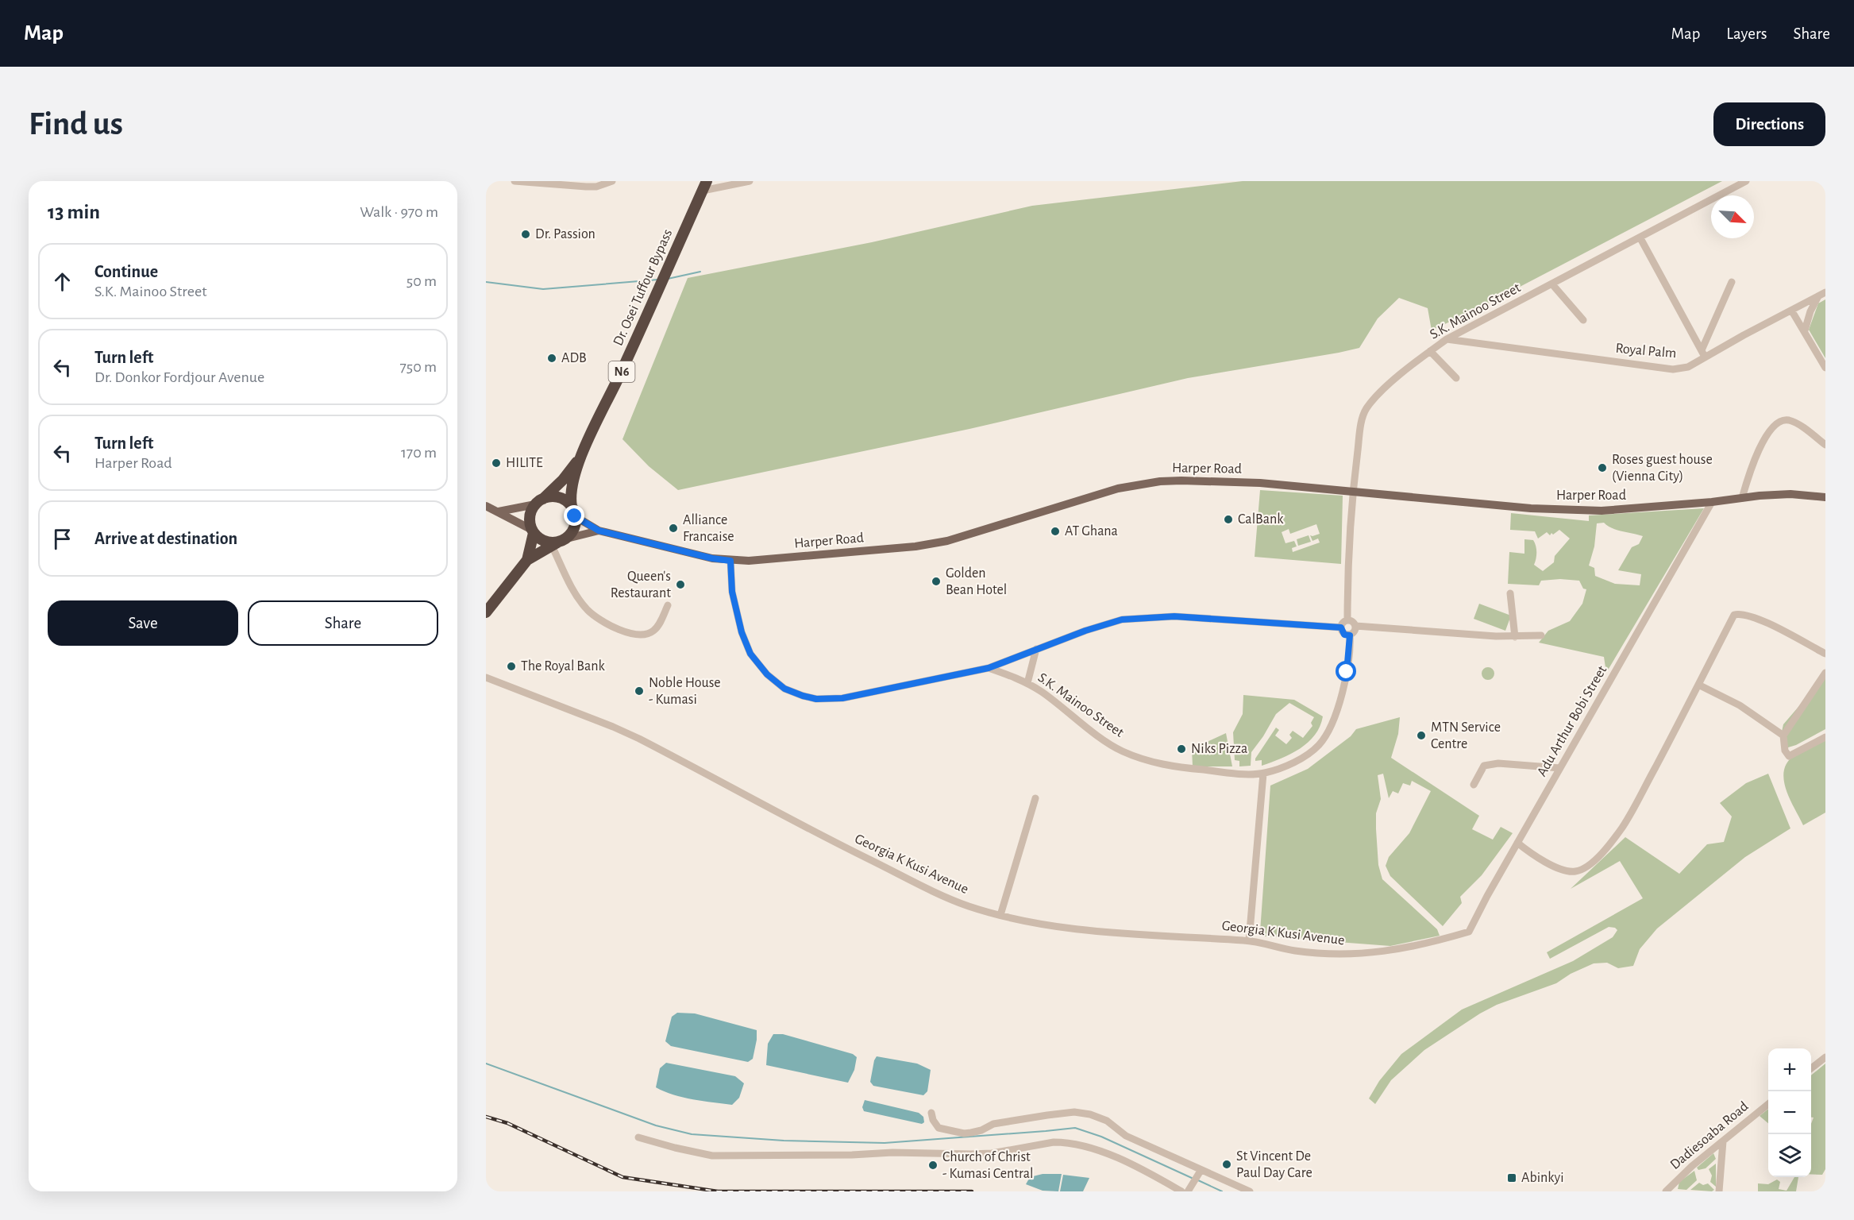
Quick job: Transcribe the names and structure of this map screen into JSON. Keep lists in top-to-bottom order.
{
  "streets": {
    "highway": ["Dr. Osei Tuffour Bypass", "N6"],
    "main road": ["Harper Road"],
    "street": [
      "S.K. Mainoo Street",
      "Royal Palm",
      "Adu Arthur Bobi Street",
      "Georgia K Kusi Avenue",
      "Dadiesoaba Road"
    ]
  },
  "crossings": [
    ["Dr. Osei Tuffour Bypass", "N6"],
    ["Dr. Osei Tuffour Bypass", "Harper Road"],
    ["S.K. Mainoo Street", "Royal Palm"],
    ["S.K. Mainoo Street", "Harper Road"],
    ["N6", "Harper Road"],
    ["Harper Road", "Adu Arthur Bobi Street"],
    ["Adu Arthur Bobi Street", "Georgia K Kusi Avenue"]
  ],
  "places": {
    "other": [
      "Dr. Passion",
      "ADB",
      "HILITE",
      "Roses guest house (Vienna City)",
      "CalBank",
      "Alliance Francaise",
      "AT Ghana",
      "Golden Bean Hotel",
      "Queen's Restaurant",
      "The Royal Bank",
      "Noble House - Kumasi",
      "MTN Service Centre",
      "Niks Pizza",
      "St Vincent De Paul Day Care",
      "Church of Christ - Kumasi Central"
    ],
    "transit": ["Abinkyi"]
  },
  "north": "bottom right",
  "page": {
    "header": "Map",
    "nav": ["Map", "Layers", "Share"],
    "buttons": [
      "Directions",
      ["Save", "Share"]
    ],
    "title": "Find us",
    "heading": ["13 min", "Walk · 970 m"],
    "list": [
      ["Continue", "S.K. Mainoo Street", "50 m"],
      ["Turn left", "Dr. Donkor Fordjour Avenue", "750 m"],
      ["Turn left", "Harper Road", "170 m"],
      "Arrive at destination"
    ],
    "map_buttons": ["+", "−"]
  }
}
